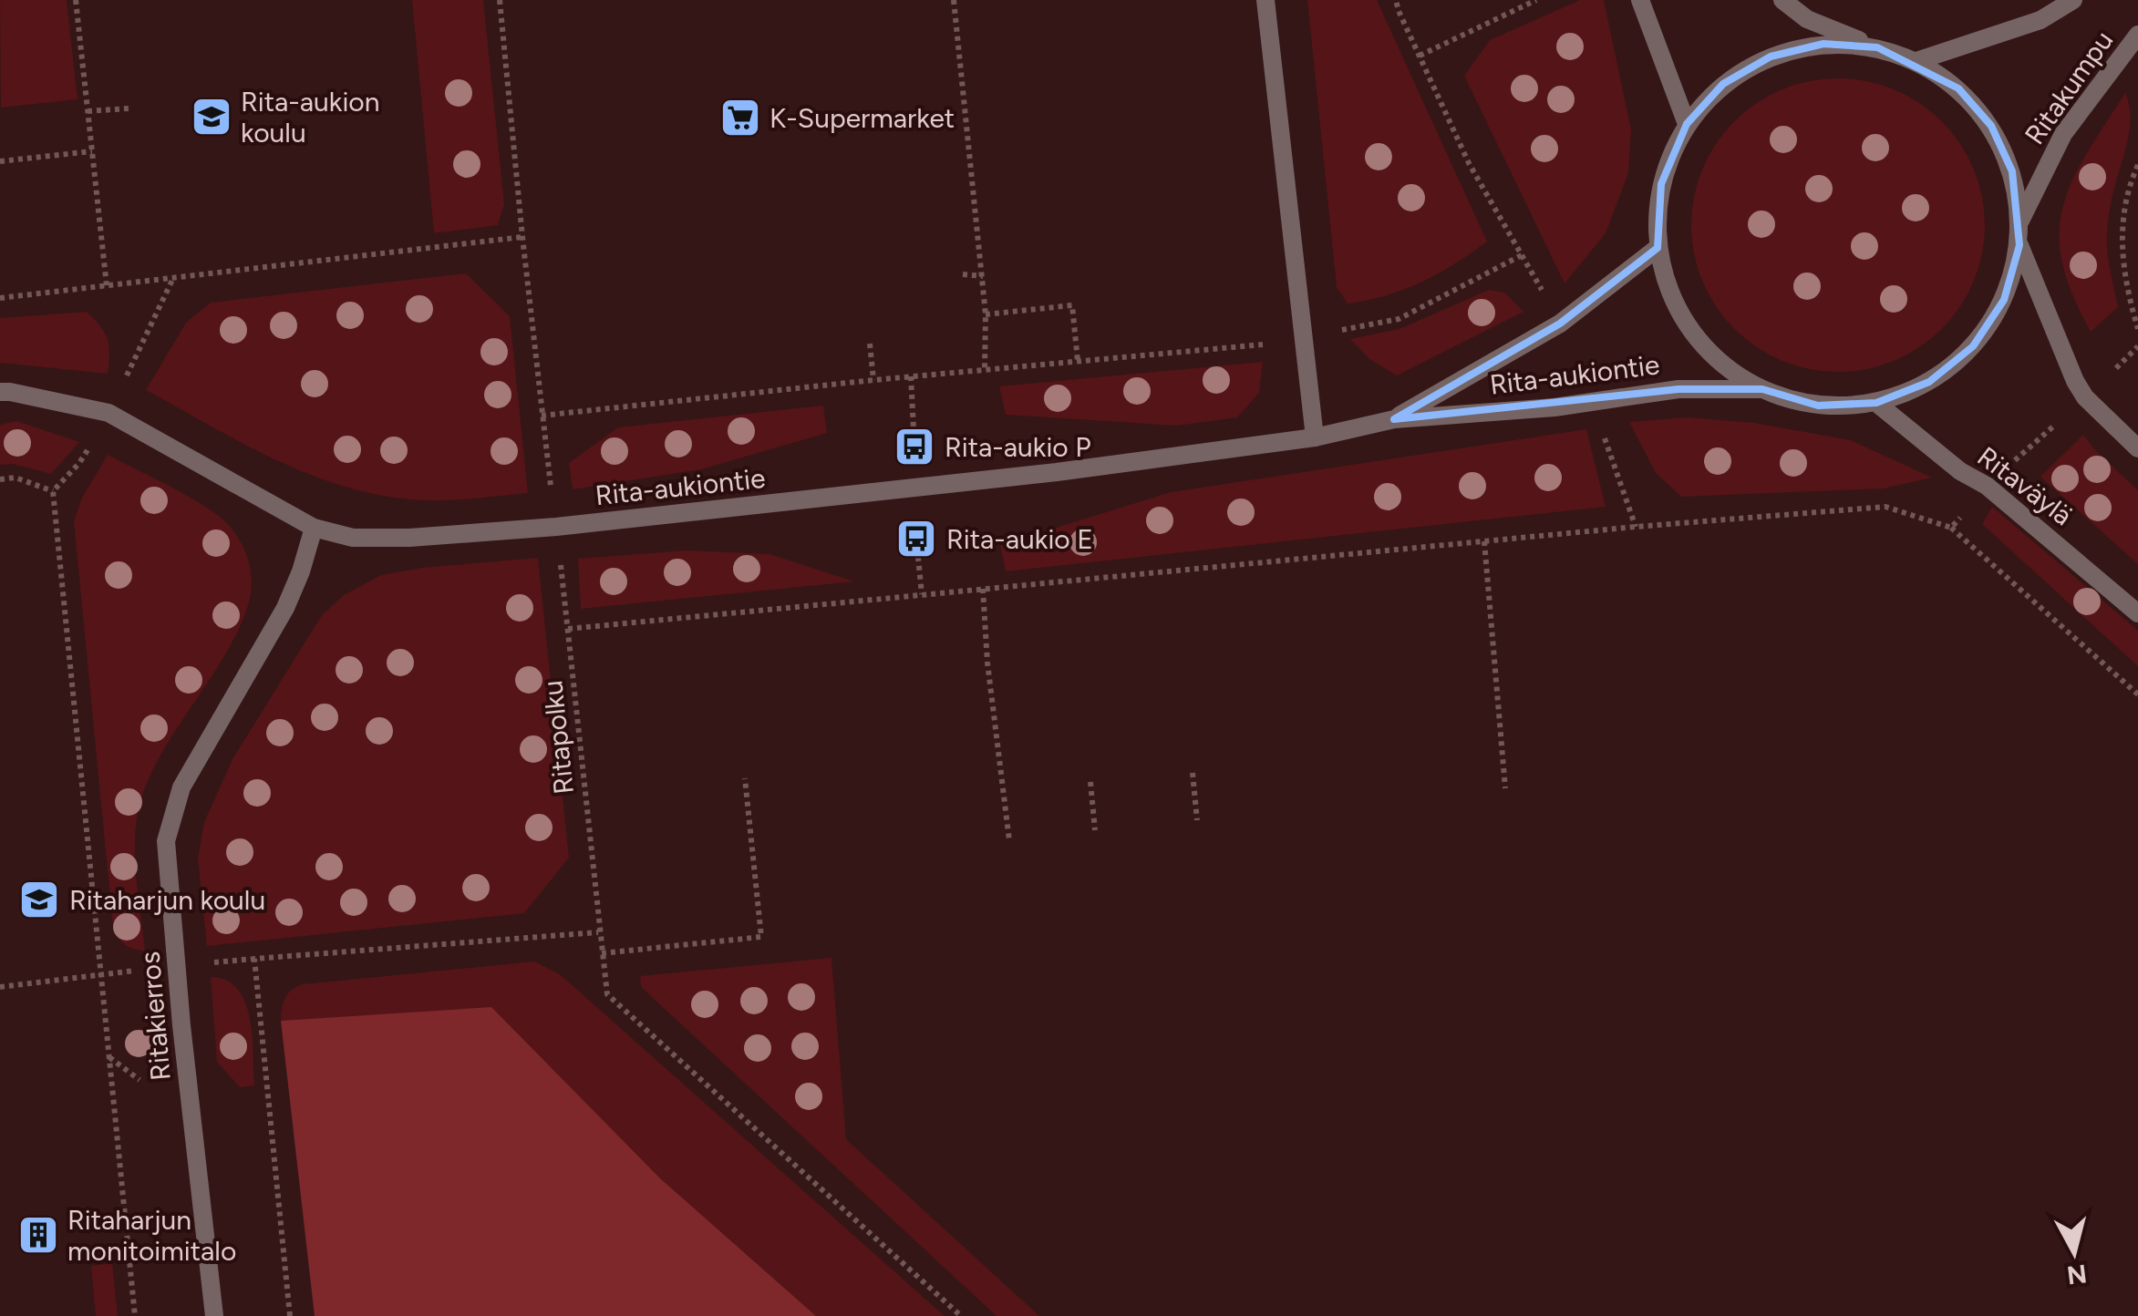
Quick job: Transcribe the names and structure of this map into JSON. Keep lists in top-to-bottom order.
{
  "streets": {
    "street": [
      "Ritakumpu",
      "Rita-aukiontie",
      "Ritaväylä",
      "Ritakierros"
    ],
    "path": ["Ritapolku"]
  },
  "crossings": [
    ["Rita-aukiontie", "Ritapolku"],
    ["Rita-aukiontie", "Ritakierros"]
  ],
  "places": {
    "school or university": ["Rita-aukion koulu", "Ritaharjun koulu"],
    "supermarket": ["K-Supermarket"],
    "bus stop": ["Rita-aukio P", "Rita-aukio E"],
    "building": ["Ritaharjun monitoimitalo"]
  },
  "north": "bottom"
}
